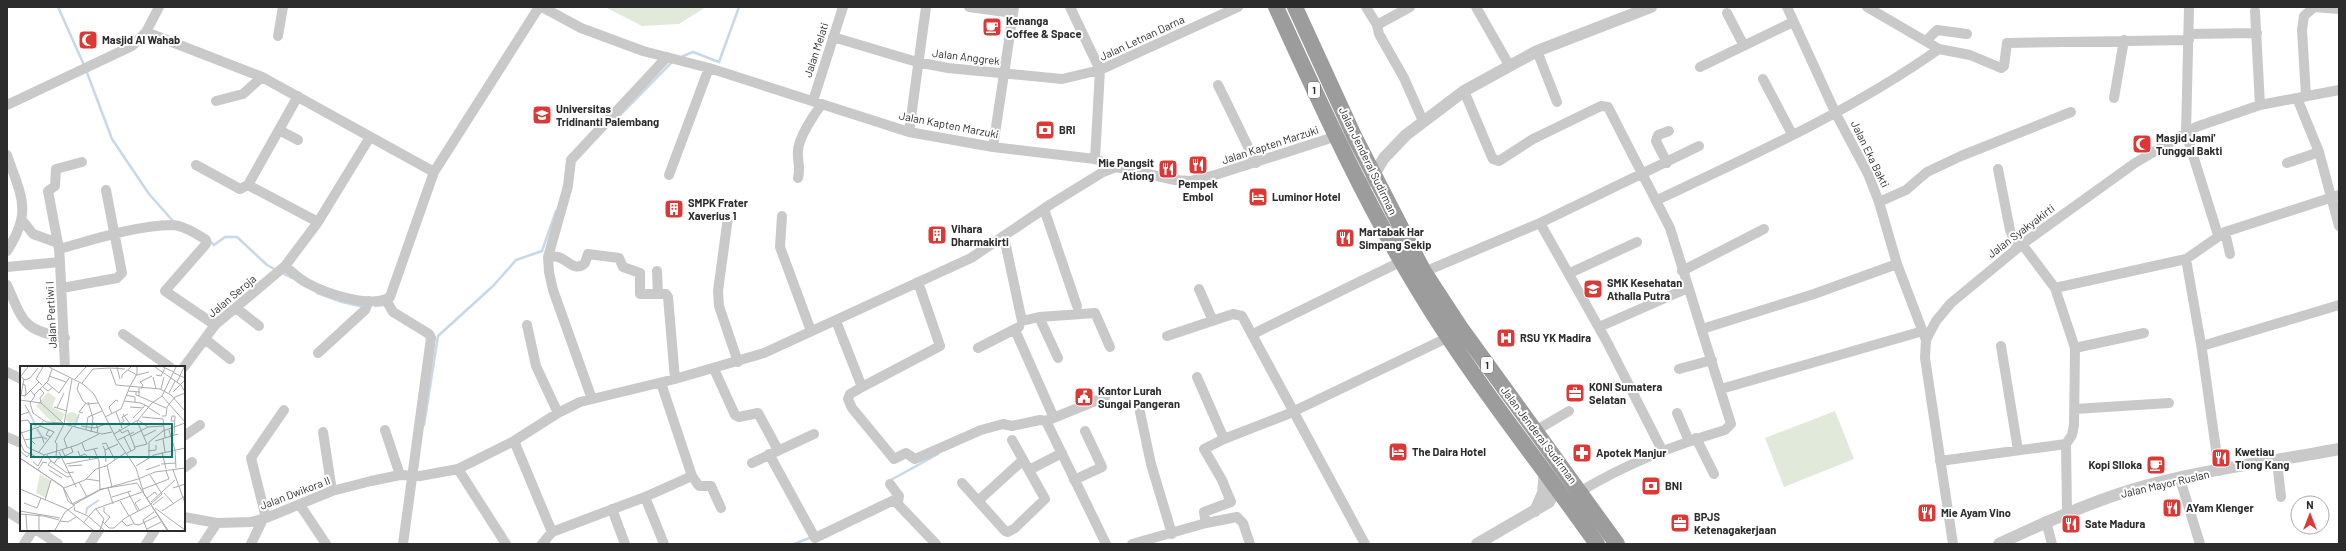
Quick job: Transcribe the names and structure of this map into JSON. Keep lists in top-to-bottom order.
{
  "streets": {
    "highway": ["1", "Jalan Jenderal Sudirman"],
    "street": [
      "Jalan Letnan Darna",
      "Jalan Melati",
      "Jalan Anggrek",
      "Jalan Kapten Marzuki",
      "Jalan Eka Bakti",
      "Jalan Syakyakirti",
      "Jalan Seroja",
      "Jalan Pertiwi I",
      "Jalan Mayor Ruslan",
      "Jalan Dwikora II"
    ]
  },
  "crossings": [
    ["Jalan Letnan Darna", "Jalan Anggrek"],
    ["Jalan Melati", "Jalan Anggrek"],
    ["Jalan Melati", "Jalan Kapten Marzuki"],
    ["Jalan Kapten Marzuki", "Jalan Jenderal Sudirman"],
    ["Jalan Kapten Marzuki", "Jalan Dwikora II"],
    ["Jalan Eka Bakti", "Jalan Syakyakirti"]
  ],
  "places": {
    "cafe": ["Kenanga Coffee & Space", "Kopi SIloka"],
    "mosque": ["Masjid Al Wahab", "Masjid Jami' Tunggal Bakti"],
    "school or university": ["Universitas Tridinanti Palembang", "SMK Kesehatan Athalla Putra"],
    "bank": ["BRI", "BNI"],
    "restaurant": [
      "Pempek Embol",
      "Mie Pangsit Ationg",
      "Martabak Har Simpang Sekip",
      "Kwetiau Tiong Kang",
      "AYam Klenger",
      "Mie Ayam Vino",
      "Sate Madura"
    ],
    "hotel": ["Luminor Hotel", "The Daira Hotel"],
    "building": ["SMPK Frater Xaverius 1", "Vihara Dharmakirti"],
    "hospital": ["RSU YK Madira"],
    "office": ["KONI Sumatera Selatan", "BPJS Ketenagakerjaan"],
    "public building": ["Kantor Lurah Sungai Pangeran"],
    "pharmacy": ["Apotek Manjur"]
  },
  "north": "top"
}
